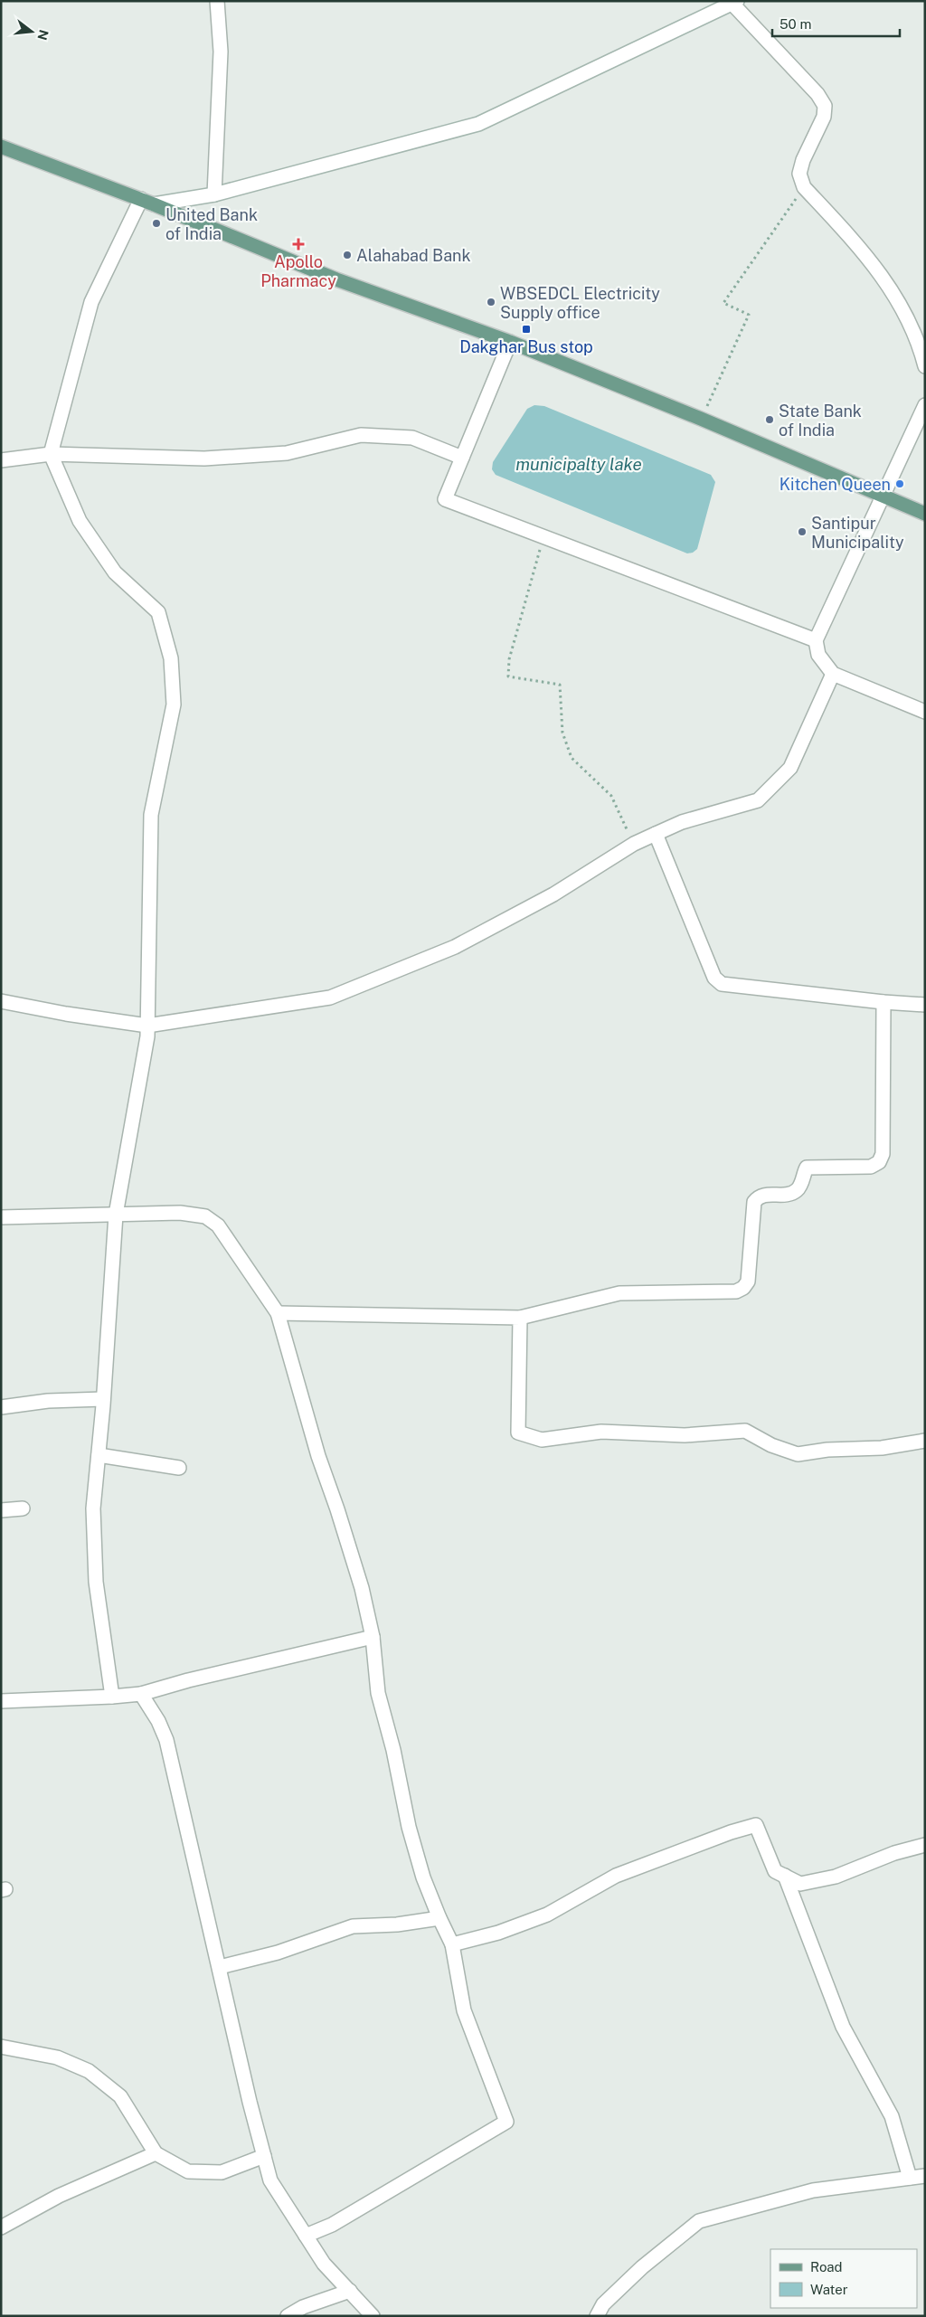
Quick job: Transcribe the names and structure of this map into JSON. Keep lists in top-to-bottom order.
{
  "water": ["municipalty lake"],
  "places": {
    "other": [
      "United Bank of India",
      "Alahabad Bank",
      "WBSEDCL Electricity Supply office",
      "State Bank of India",
      "Kitchen Queen",
      "Santipur Municipality"
    ],
    "health": ["Apollo Pharmacy"],
    "transit": ["Dakghar Bus stop"]
  },
  "legend": ["Road", "Water"],
  "scale_bar": "50 m",
  "north": "right"
}
